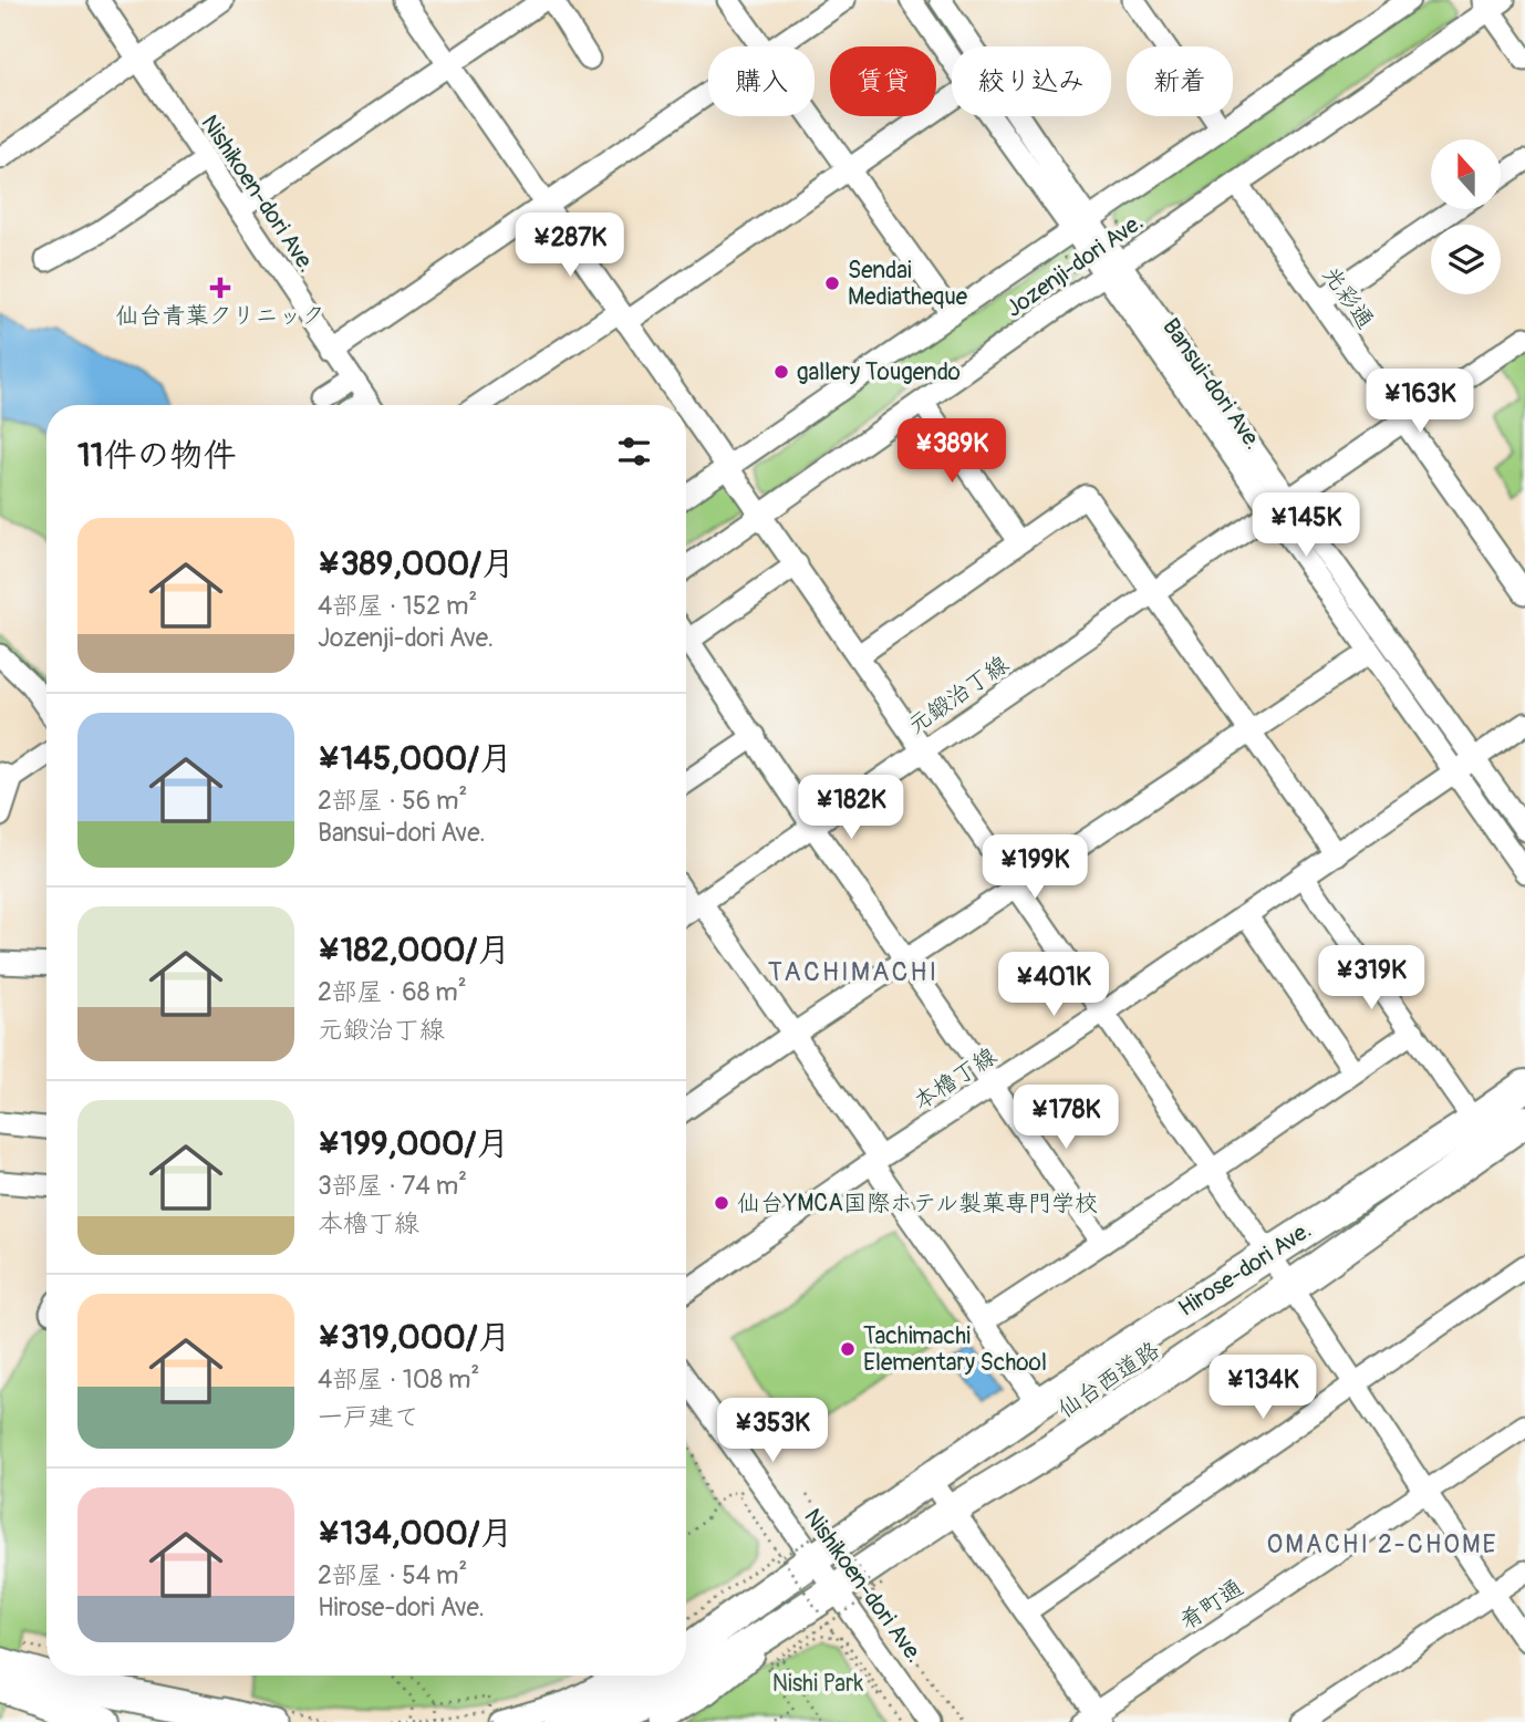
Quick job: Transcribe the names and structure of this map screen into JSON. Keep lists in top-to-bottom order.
{
  "streets": {
    "highway": ["Hirose-dori Ave."],
    "street": [
      "Nishikoen-dori Ave.",
      "Jozenji-dori Ave.",
      "光彩通",
      "Bansui-dori Ave.",
      "元鍛治丁線",
      "本櫓丁線",
      "肴町通"
    ]
  },
  "crossings": [
    ["Nishikoen-dori Ave.", "Hirose-dori Ave."],
    ["Jozenji-dori Ave.", "光彩通"],
    ["Jozenji-dori Ave.", "Bansui-dori Ave."],
    ["Bansui-dori Ave.", "元鍛治丁線"],
    ["Bansui-dori Ave.", "本櫓丁線"]
  ],
  "districts": ["TACHIMACHI", "OMACHI 2-CHOME"],
  "parks": ["Nishi Park"],
  "places": {
    "other": [
      "Sendai Mediatheque",
      "gallery Tougendo",
      "仙台YMCA国際ホテル製菓専門学校",
      "Tachimachi Elementary School"
    ],
    "health": ["仙台青葉クリニック"]
  },
  "north": "top",
  "page": {
    "chip": [
      "購入",
      "賃貸",
      "絞り込み",
      "新着"
    ],
    "price": [
      "¥287K",
      "¥163K",
      "¥389K",
      "¥145K",
      "¥182K",
      "¥199K",
      "¥319K",
      "¥401K",
      "¥178K",
      "¥134K",
      "¥353K"
    ],
    "heading": "11件の物件",
    "list": [
      {
        "name": "¥389,000/月",
        "note": "4部屋 · 152 m² · Jozenji-dori Ave."
      },
      {
        "name": "¥145,000/月",
        "note": "2部屋 · 56 m² · Bansui-dori Ave."
      },
      {
        "name": "¥182,000/月",
        "note": "2部屋 · 68 m² · 元鍛治丁線"
      },
      {
        "name": "¥199,000/月",
        "note": "3部屋 · 74 m² · 本櫓丁線"
      },
      {
        "name": "¥319,000/月",
        "note": "4部屋 · 108 m² · 一戸建て"
      },
      {
        "name": "¥134,000/月",
        "note": "2部屋 · 54 m² · Hirose-dori Ave."
      }
    ]
  }
}
